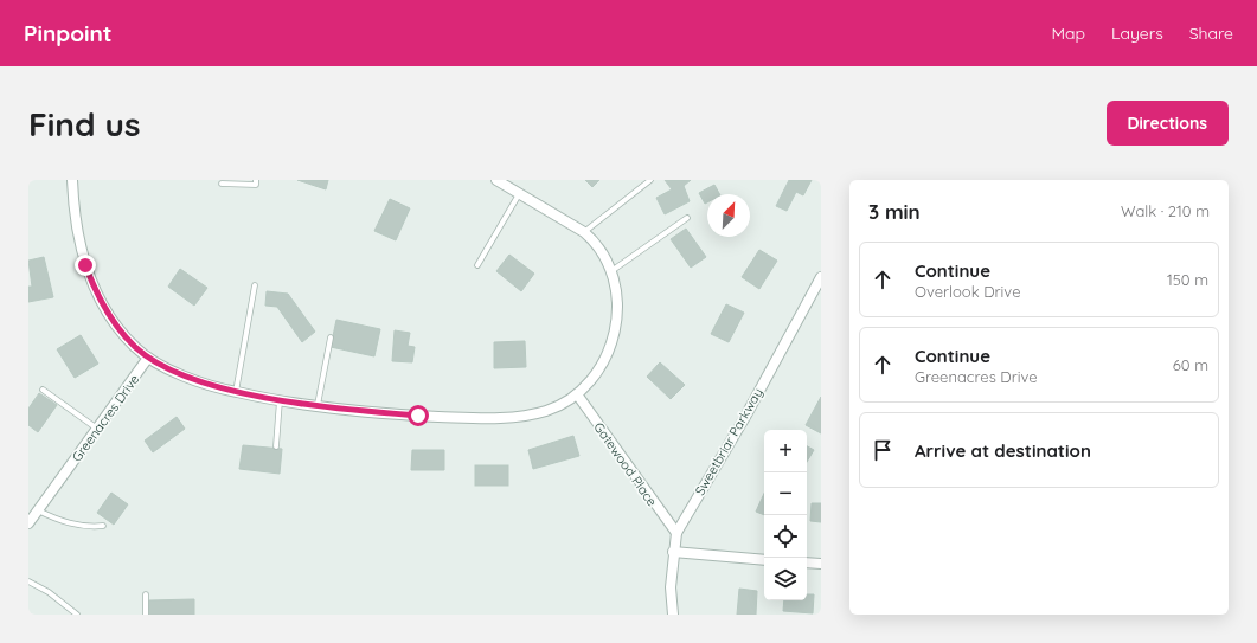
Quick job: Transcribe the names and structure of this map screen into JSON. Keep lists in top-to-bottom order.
{
  "streets": {
    "street": ["Greenacres Drive", "Sweetbriar Parkway", "Gatewood Place"]
  },
  "crossings": [
    ["Sweetbriar Parkway", "Gatewood Place"]
  ],
  "north": "top right",
  "page": {
    "header": "Pinpoint",
    "nav": ["Map", "Layers", "Share"],
    "buttons": "Directions",
    "title": "Find us",
    "heading": ["3 min", "Walk · 210 m"],
    "list": [
      ["Continue", "Overlook Drive", "150 m"],
      ["Continue", "Greenacres Drive", "60 m"],
      "Arrive at destination"
    ],
    "map_buttons": ["+", "−"]
  }
}
